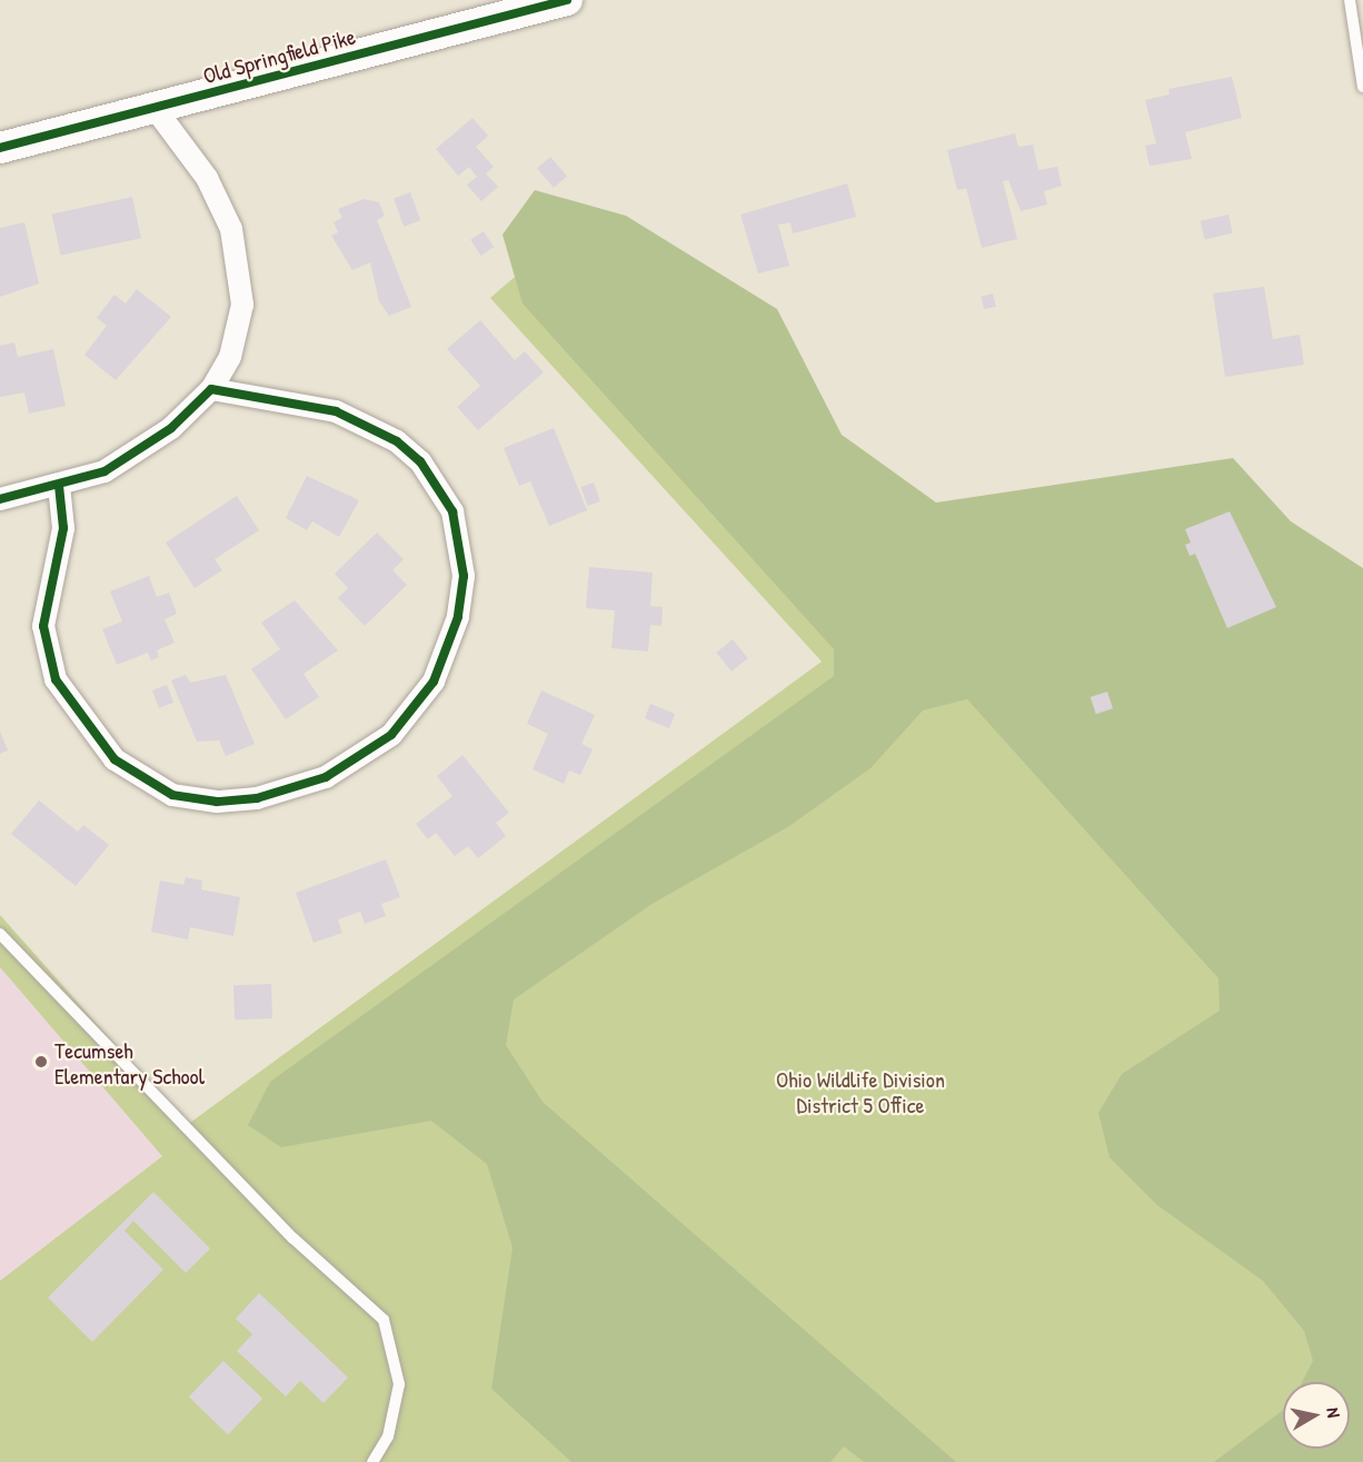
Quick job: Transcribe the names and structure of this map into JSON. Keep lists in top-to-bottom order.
{
  "streets": {
    "street": ["Old Springfield Pike"]
  },
  "parks": ["Ohio Wildlife Division District 5 Office"],
  "places": ["Tecumseh Elementary School"],
  "north": "right"
}
